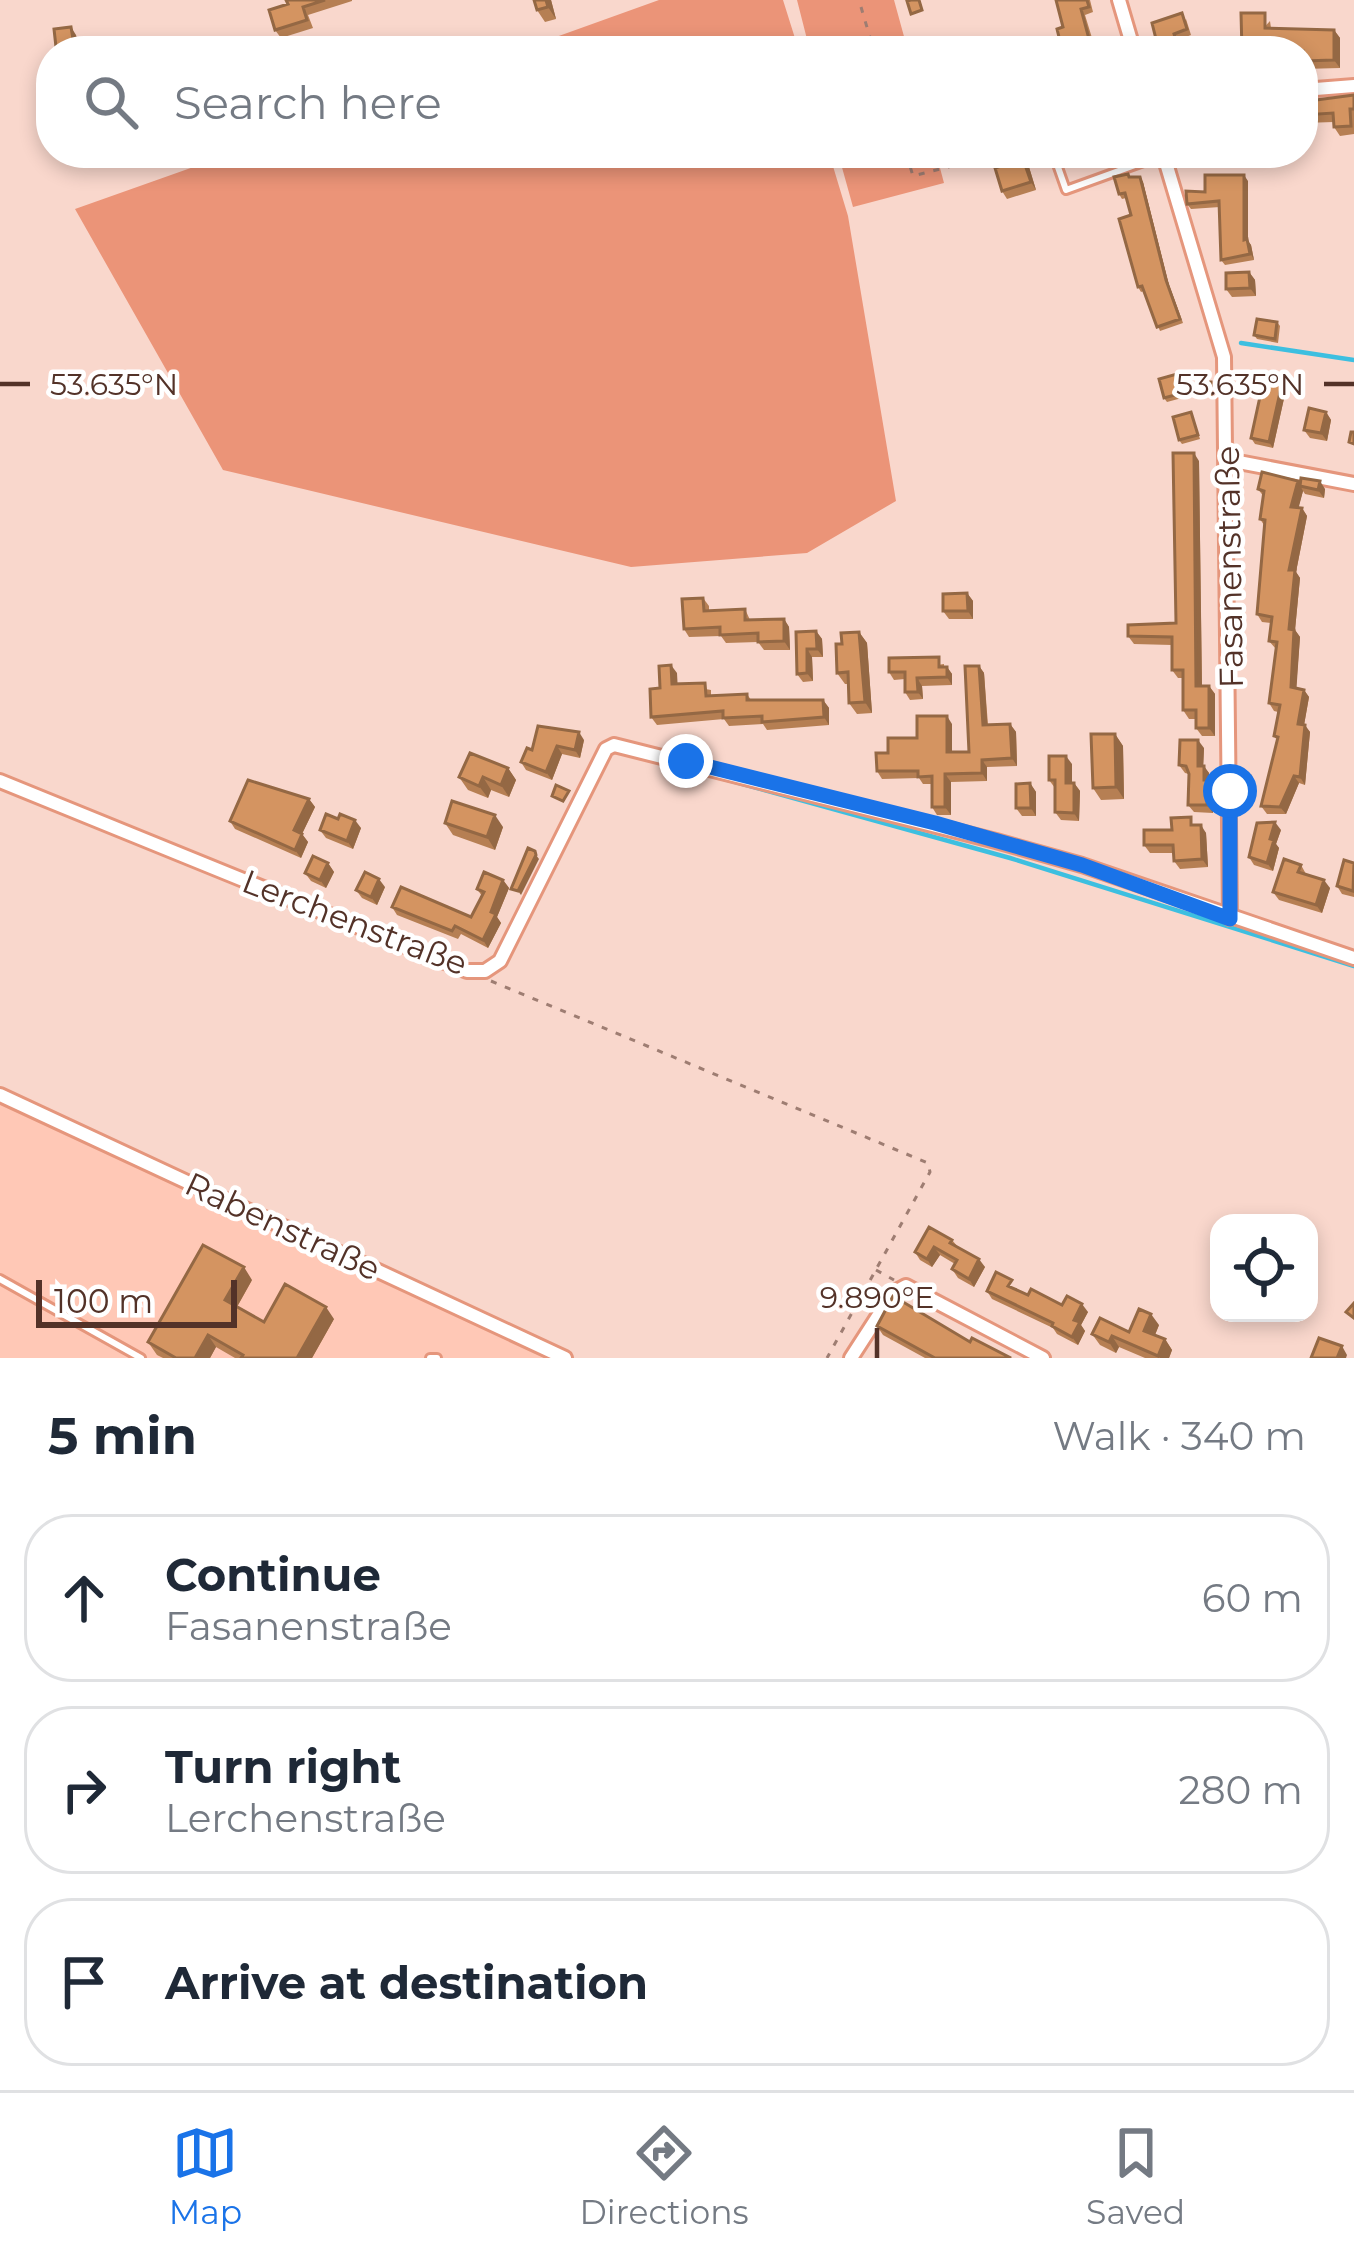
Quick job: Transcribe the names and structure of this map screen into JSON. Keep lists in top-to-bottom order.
{
  "streets": {
    "street": ["Fasanenstraße", "Lerchenstraße", "Rabenstraße"]
  },
  "crossings": [
    ["Fasanenstraße", "Lerchenstraße"]
  ],
  "scale_bar": "100 m",
  "page": {
    "search": "Search here",
    "scale": "100 m",
    "heading": ["5 min", "Walk · 340 m"],
    "list": [
      ["Continue", "Fasanenstraße", "60 m"],
      ["Turn right", "Lerchenstraße", "280 m"],
      "Arrive at destination"
    ],
    "nav": ["Map", "Directions", "Saved"]
  },
  "coordinates": ["53.635°N", "9.890°E"]
}
